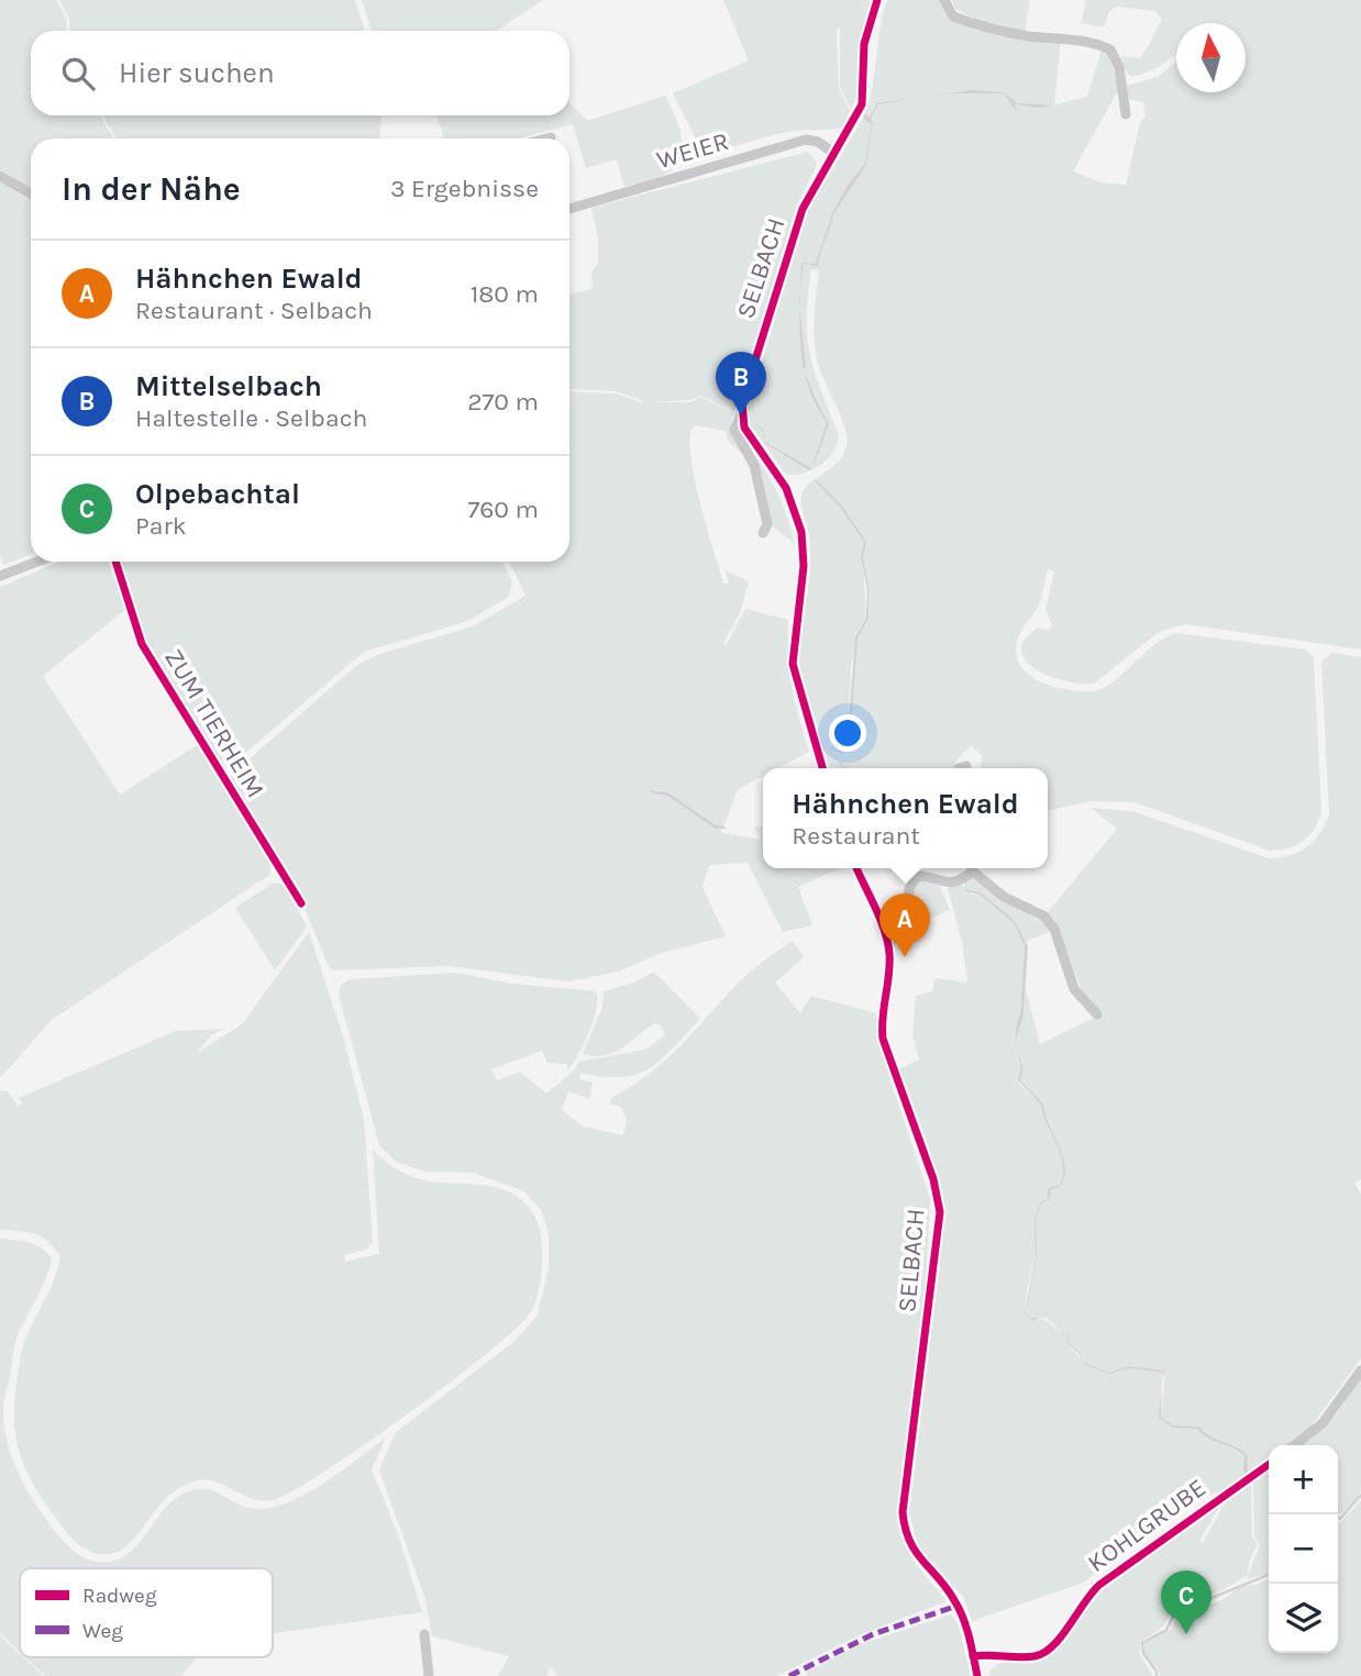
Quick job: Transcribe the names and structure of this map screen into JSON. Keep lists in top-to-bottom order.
{
  "streets": {
    "street": [
      "WEIER",
      "SELBACH",
      "ZUM TIERHEIM",
      "KOHLGRUBE"
    ]
  },
  "crossings": [
    ["WEIER", "SELBACH"],
    ["SELBACH", "KOHLGRUBE"]
  ],
  "legend": ["Radweg", "Weg"],
  "north": "top",
  "page": {
    "search": "Hier suchen",
    "heading": ["In der Nähe", "3 Ergebnisse"],
    "list": [
      {
        "mark": "A",
        "name": "Hähnchen Ewald",
        "note": "Restaurant · Selbach",
        "value": "180 m"
      },
      {
        "mark": "B",
        "name": "Mittelselbach",
        "note": "Haltestelle · Selbach",
        "value": "270 m"
      },
      {
        "mark": "C",
        "name": "Olpebachtal",
        "note": "Park",
        "value": "760 m"
      }
    ],
    "pins": ["B", "A", "C"],
    "popup": ["Hähnchen Ewald", "Restaurant"],
    "map_buttons": ["+", "−"]
  }
}
